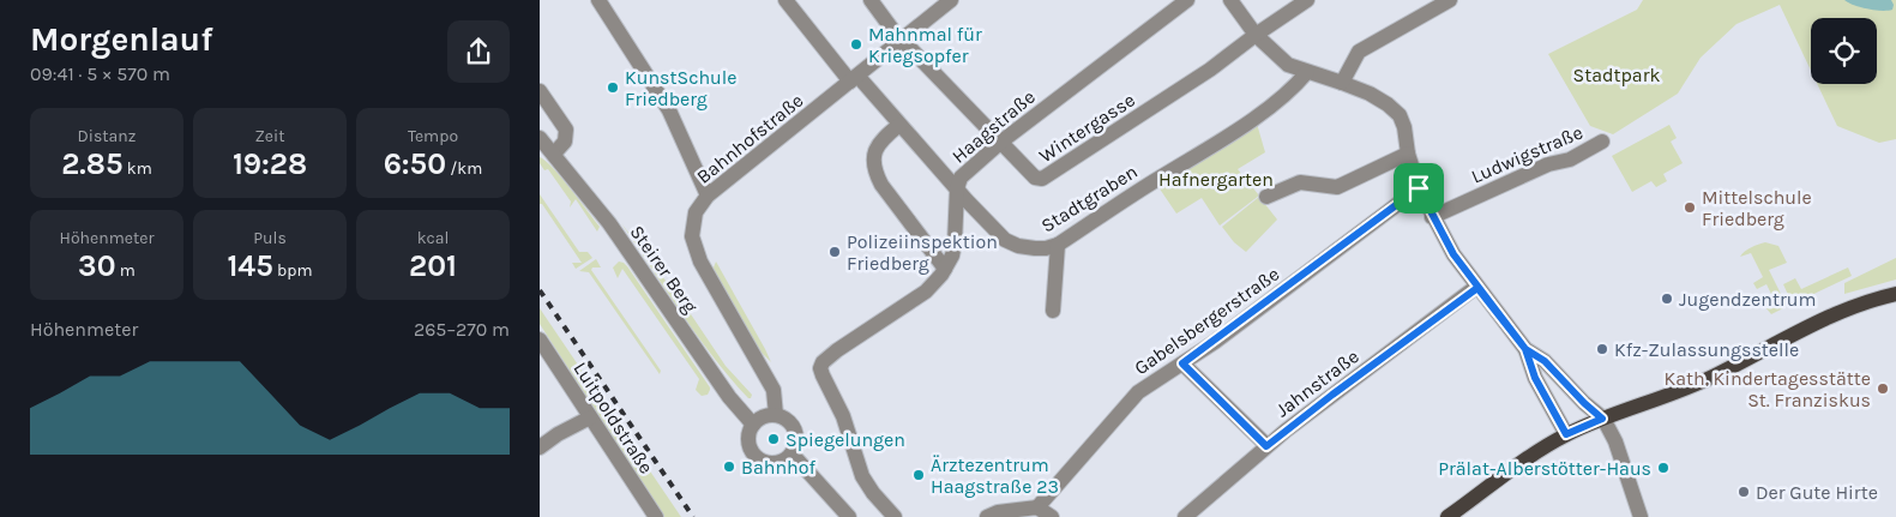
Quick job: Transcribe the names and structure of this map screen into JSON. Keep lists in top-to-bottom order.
{
  "streets": {
    "street": [
      "Haagstraße",
      "Wintergasse",
      "Bahnhofstraße",
      "Ludwigstraße",
      "Stadtgraben",
      "Steirer Berg",
      "Gabelsbergerstraße",
      "Jahnstraße",
      "Luitpoldstraße"
    ]
  },
  "crossings": [
    ["Haagstraße", "Wintergasse"],
    ["Haagstraße", "Stadtgraben"],
    ["Wintergasse", "Bahnhofstraße"],
    ["Bahnhofstraße", "Stadtgraben"],
    ["Bahnhofstraße", "Steirer Berg"]
  ],
  "parks": ["Stadtpark", "Hafnergarten"],
  "places": [
    "Mahnmal für Kriegsopfer",
    "KunstSchule Friedberg",
    "Mittelschule Friedberg",
    "Polizeiinspektion Friedberg",
    "Jugendzentrum",
    "Kfz-Zulassungsstelle",
    "Kath. Kindertagesstätte St. Franziskus",
    "Spiegelungen",
    "Bahnhof",
    "Prälat-Alberstötter-Haus",
    "Ärztezentrum Haagstraße 23",
    "Der Gute Hirte"
  ],
  "page": {
    "heading": ["Morgenlauf", "09:41 · 5 × 570 m"],
    "stats": [
      ["Distanz", "2.85 km"],
      ["Zeit", "19:28"],
      ["Tempo", "6:50 /km"],
      ["Höhenmeter", "30 m"],
      ["Puls", "145 bpm"],
      ["kcal", "201"]
    ],
    "chart": ["Höhenmeter", "265–270 m"]
  }
}
